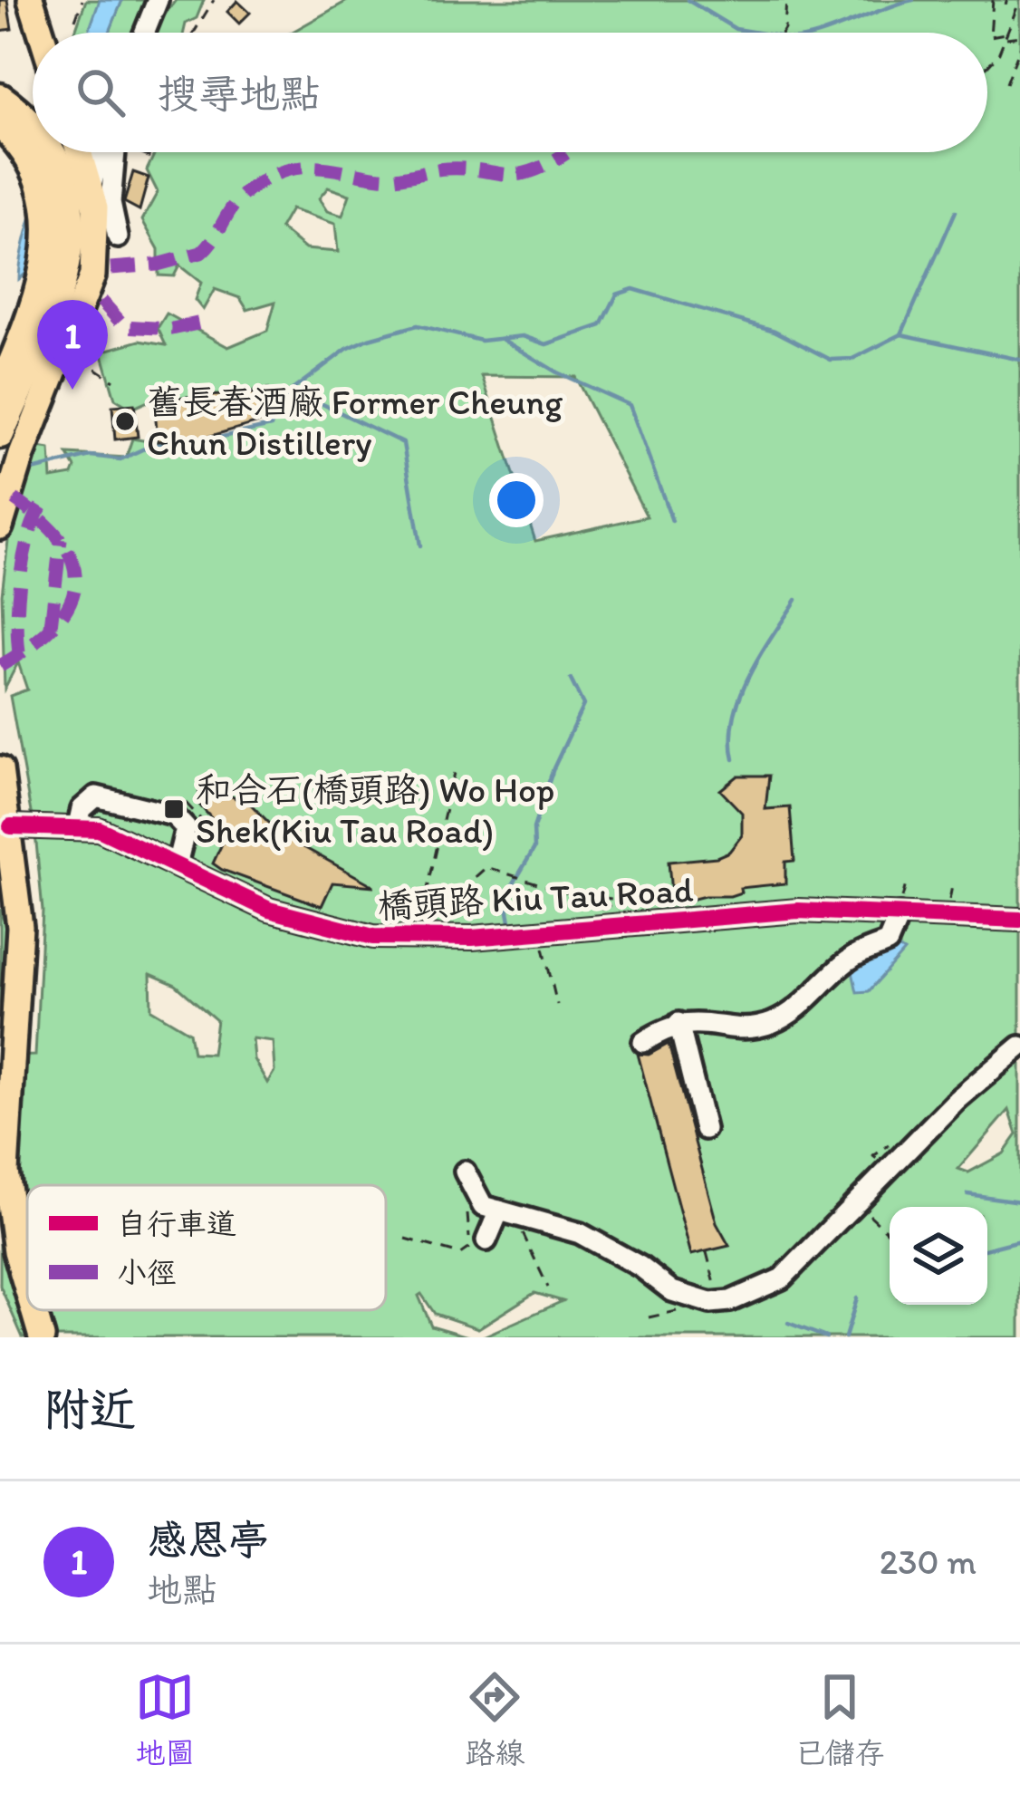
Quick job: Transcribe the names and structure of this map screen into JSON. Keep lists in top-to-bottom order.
{
  "streets": {
    "street": ["橋頭路 Kiu Tau Road"]
  },
  "places": {
    "other": ["舊長春酒廠 Former Cheung Chun Distillery"],
    "transit": ["和合石(橋頭路) Wo Hop Shek(Kiu Tau Road)"]
  },
  "legend": ["自行車道", "小徑"],
  "page": {
    "search": "搜尋地點",
    "pins": "1",
    "heading": "附近",
    "list": [
      {
        "mark": "1",
        "name": "感恩亭",
        "note": "地點",
        "value": "230 m"
      }
    ],
    "nav": ["地圖", "路線", "已儲存"]
  }
}
